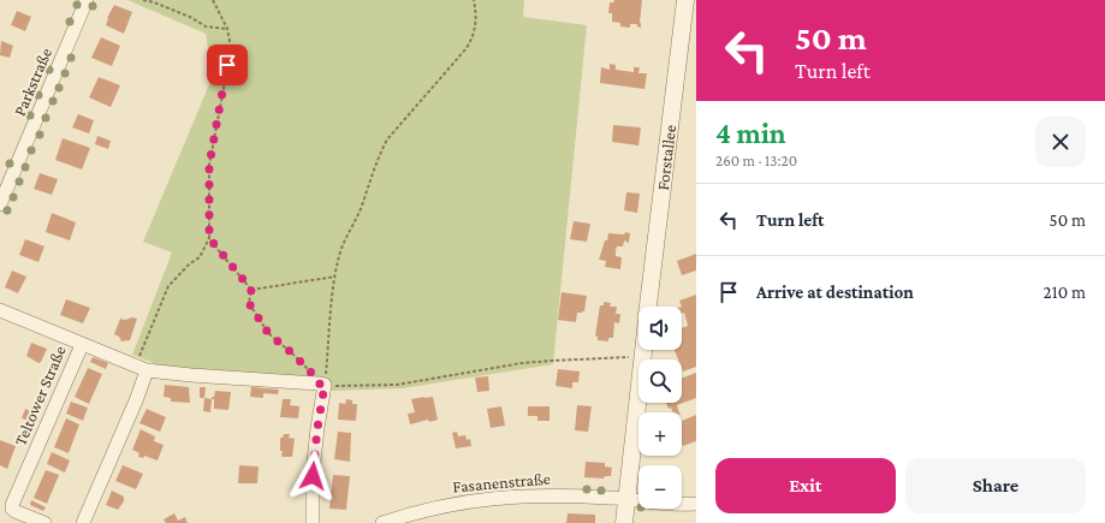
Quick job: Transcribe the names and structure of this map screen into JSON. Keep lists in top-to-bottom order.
{
  "streets": {
    "street": [
      "Parkstraße",
      "Forstallee",
      "Teltower Straße",
      "Fasanenstraße"
    ]
  },
  "page": {
    "turn": ["50 m", "Turn left"],
    "heading": ["4 min", "260 m · 13:20"],
    "list": [
      {
        "name": "Turn left",
        "value": "50 m"
      },
      {
        "name": "Arrive at destination",
        "value": "210 m"
      }
    ],
    "map_buttons": ["+", "−"],
    "buttons": ["Exit", "Share"]
  }
}
